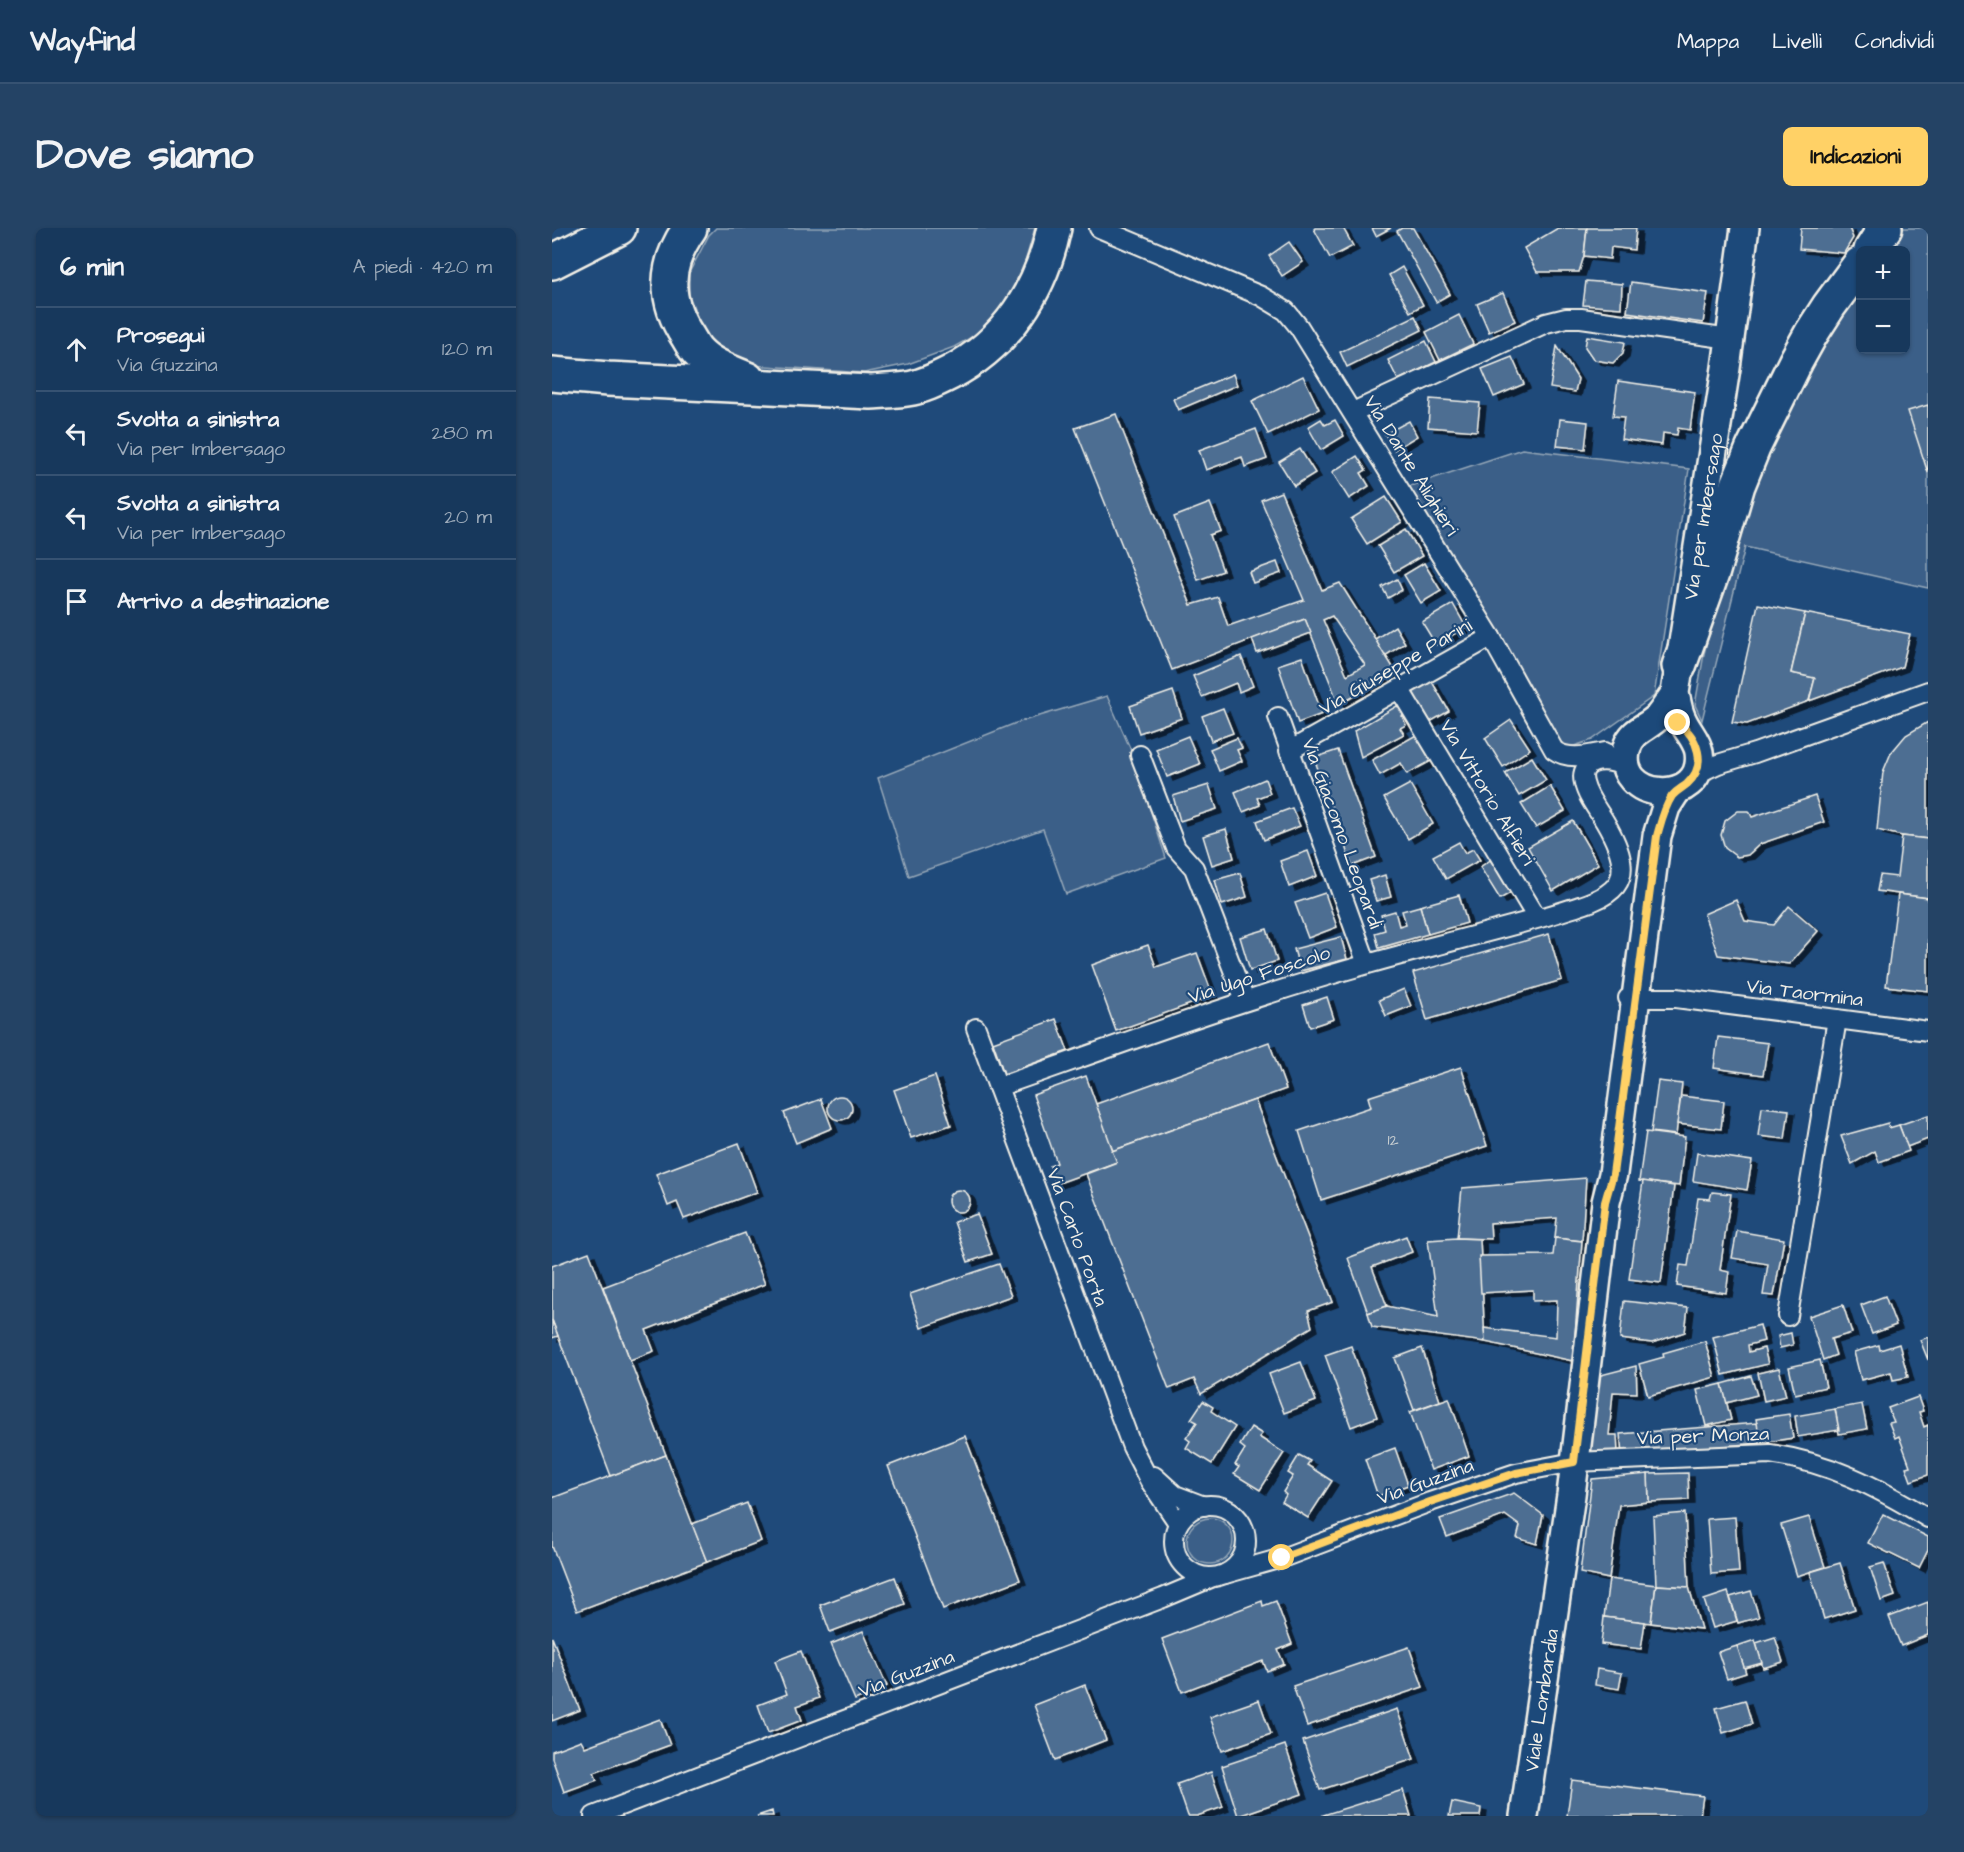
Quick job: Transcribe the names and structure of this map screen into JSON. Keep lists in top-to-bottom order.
{
  "streets": {
    "main road": ["Via per Imbersago", "Viale Lombardia"],
    "street": [
      "Via Dante Alighieri",
      "Via Giuseppe Parini",
      "Via Vittorio Alfieri",
      "Via Giacomo Leopardi",
      "Via Ugo Foscolo",
      "Via Taormina",
      "Via Carlo Porta",
      "Via per Monza",
      "Via Guzzina"
    ]
  },
  "crossings": [
    ["Via Dante Alighieri", "Via per Imbersago"],
    ["Via Dante Alighieri", "Via Giuseppe Parini"],
    ["Via per Imbersago", "Via Taormina"],
    ["Via per Imbersago", "Via per Monza"],
    ["Via per Imbersago", "Via Guzzina"],
    ["Via per Imbersago", "Viale Lombardia"],
    ["Via Giuseppe Parini", "Via Vittorio Alfieri"],
    ["Via Giuseppe Parini", "Via Giacomo Leopardi"],
    ["Via Vittorio Alfieri", "Via Ugo Foscolo"],
    ["Via Giacomo Leopardi", "Via Ugo Foscolo"],
    ["Via Ugo Foscolo", "Via Carlo Porta"],
    ["Via Carlo Porta", "Via Guzzina"],
    ["Via per Monza", "Via Guzzina"]
  ],
  "house_numbers": ["12"],
  "page": {
    "header": "Wayfind",
    "nav": ["Mappa", "Livelli", "Condividi"],
    "title": "Dove siamo",
    "buttons": "Indicazioni",
    "heading": ["6 min", "A piedi · 420 m"],
    "map_buttons": ["+", "−"],
    "list": [
      ["Prosegui", "Via Guzzina", "120 m"],
      ["Svolta a sinistra", "Via per Imbersago", "280 m"],
      ["Svolta a sinistra", "Via per Imbersago", "20 m"],
      "Arrivo a destinazione"
    ]
  }
}
